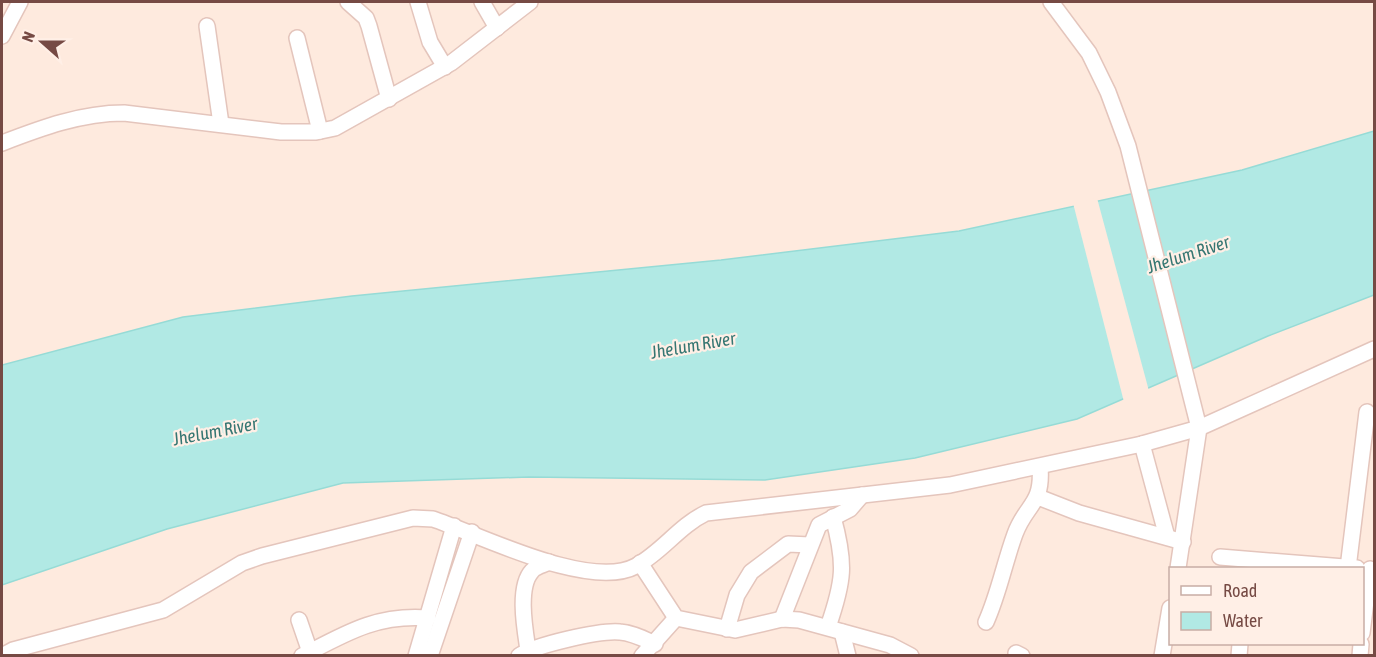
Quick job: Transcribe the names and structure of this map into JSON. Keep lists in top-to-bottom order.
{
  "water": ["Jhelum River"],
  "legend": ["Road", "Water"],
  "north": "left"
}
